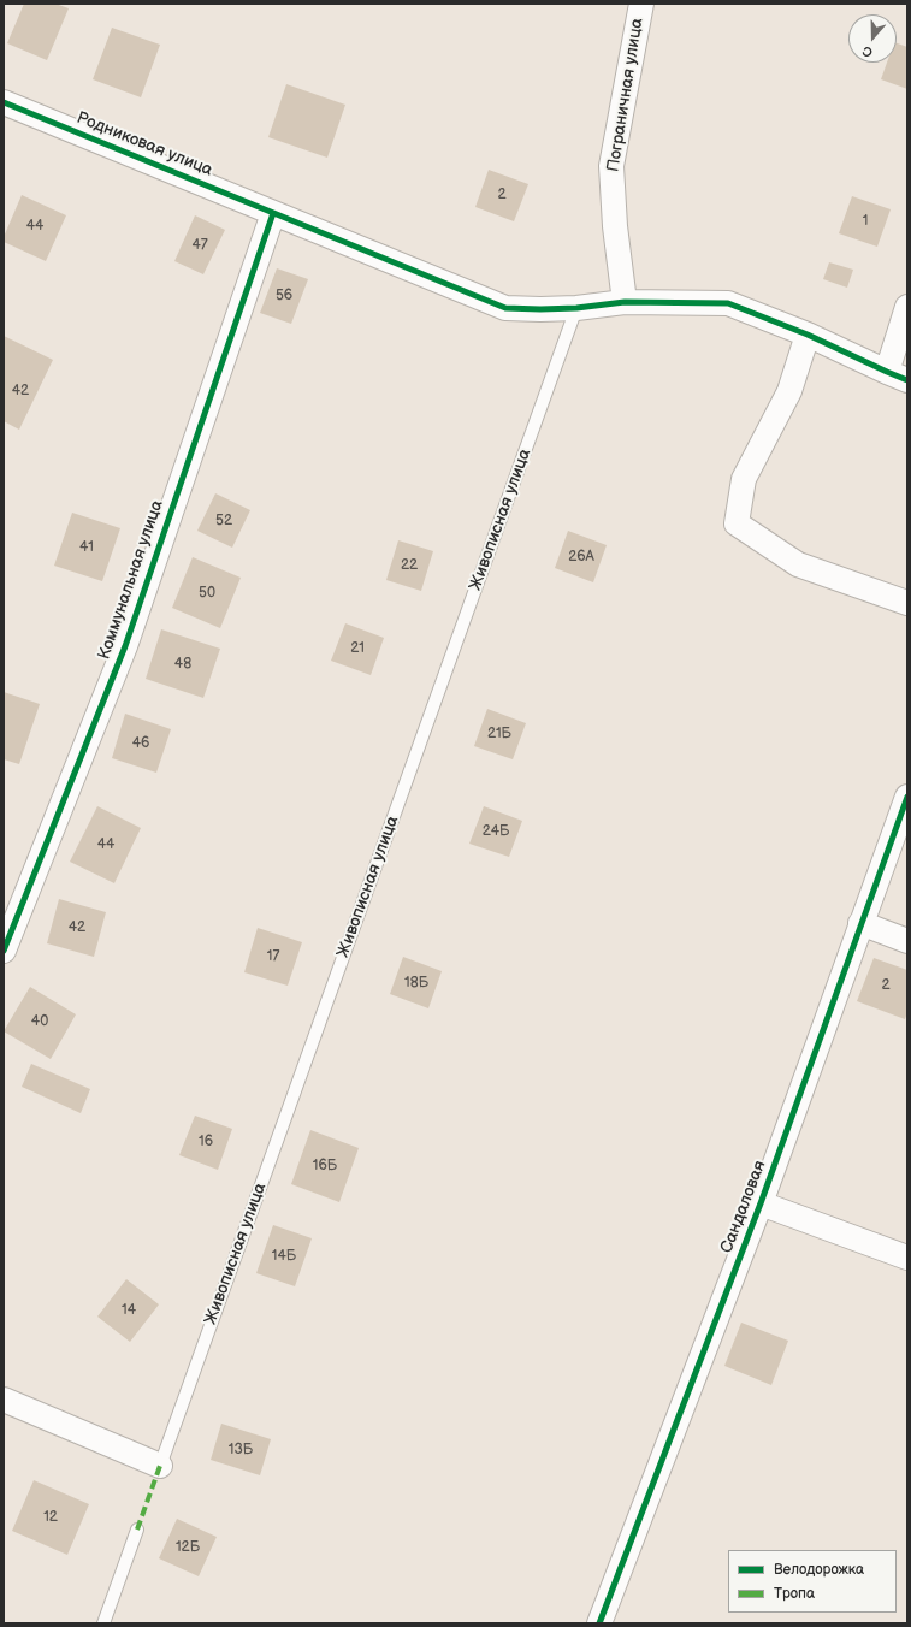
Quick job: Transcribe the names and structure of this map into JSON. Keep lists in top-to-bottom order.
{
  "streets": {
    "street": [
      "Пограничная улица",
      "Родниковая улица",
      "Коммунальная улица",
      "Сандаловая"
    ],
    "lane": ["Живописная улица"]
  },
  "crossings": [
    ["Пограничная улица", "Родниковая улица"],
    ["Родниковая улица", "Живописная улица"],
    ["Родниковая улица", "Коммунальная улица"]
  ],
  "house_numbers": [
    "2",
    "1",
    "44",
    "47",
    "56",
    "42",
    "52",
    "41",
    "26А",
    "22",
    "50",
    "21",
    "48",
    "21Б",
    "46",
    "24Б",
    "44",
    "42",
    "17",
    "18Б",
    "2",
    "40",
    "16",
    "16Б",
    "14Б",
    "14",
    "13Б",
    "12",
    "12Б"
  ],
  "legend": ["Велодорожка", "Тропа"],
  "north": "bottom"
}
